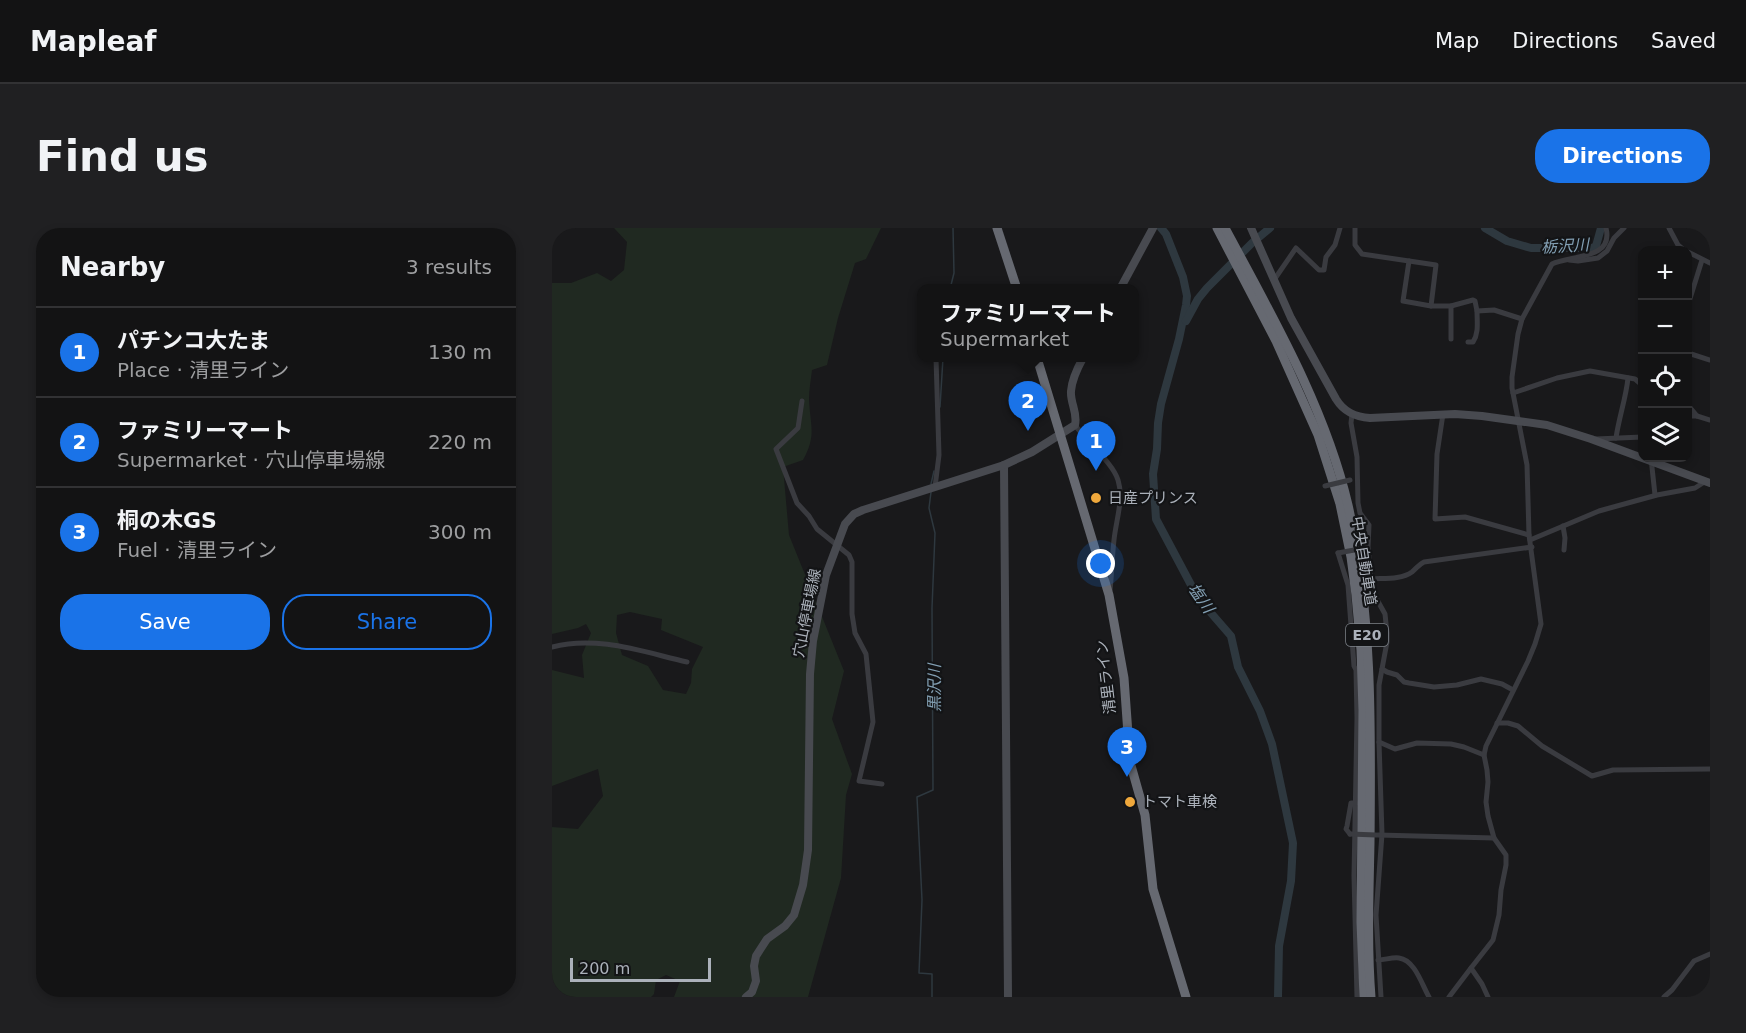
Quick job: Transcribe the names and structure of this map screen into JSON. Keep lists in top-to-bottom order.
{
  "streets": {
    "highway": ["中央自動車道", "E20", "清里ライン"],
    "street": ["穴山停車場線"]
  },
  "crossings": [
    ["穴山停車場線", "清里ライン"]
  ],
  "water": ["栃沢川", "塩川", "黒沢川"],
  "places": ["日産プリンス", "トマト車検"],
  "scale_bar": "200 m",
  "page": {
    "header": "Mapleaf",
    "nav": ["Map", "Directions", "Saved"],
    "buttons": [
      "Directions",
      ["Save", "Share"]
    ],
    "title": "Find us",
    "heading": ["Nearby", "3 results"],
    "map_buttons": ["+", "−"],
    "popup": ["ファミリーマート", "Supermarket"],
    "list": [
      {
        "mark": "1",
        "name": "パチンコ大たま",
        "note": "Place · 清里ライン",
        "value": "130 m"
      },
      {
        "mark": "2",
        "name": "ファミリーマート",
        "note": "Supermarket · 穴山停車場線",
        "value": "220 m"
      },
      {
        "mark": "3",
        "name": "桐の木GS",
        "note": "Fuel · 清里ライン",
        "value": "300 m"
      }
    ],
    "pins": ["2", "1", "3"],
    "scale": "200 m"
  }
}
